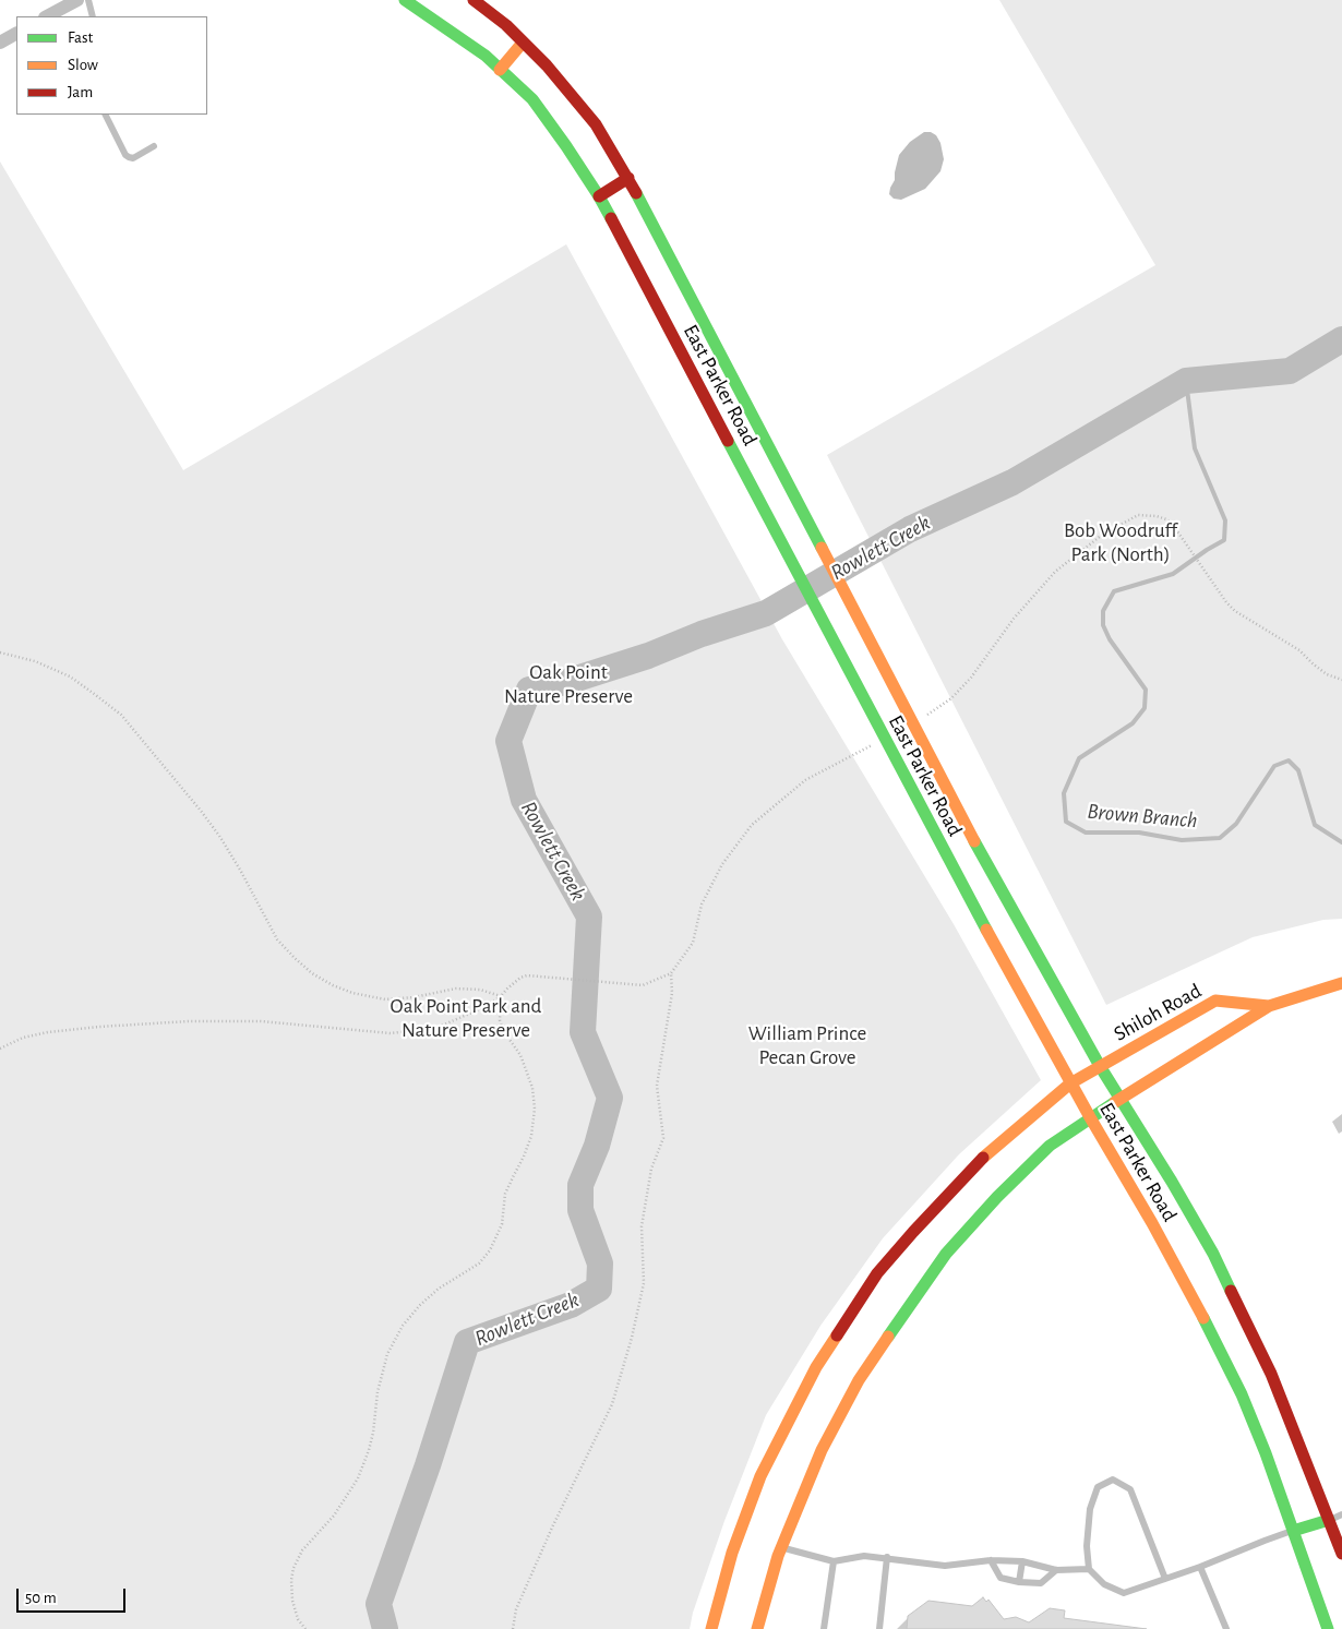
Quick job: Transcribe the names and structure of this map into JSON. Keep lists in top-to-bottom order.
{
  "streets": {
    "main road": ["East Parker Road", "Shiloh Road"]
  },
  "crossings": [
    ["East Parker Road", "Shiloh Road"]
  ],
  "water": ["Rowlett Creek", "Brown Branch"],
  "parks": [
    "Bob Woodruff Park (North)",
    "Oak Point Nature Preserve",
    "Oak Point Park and Nature Preserve",
    "William Prince Pecan Grove"
  ],
  "legend": ["Fast", "Slow", "Jam"],
  "scale_bar": "50 m"
}
